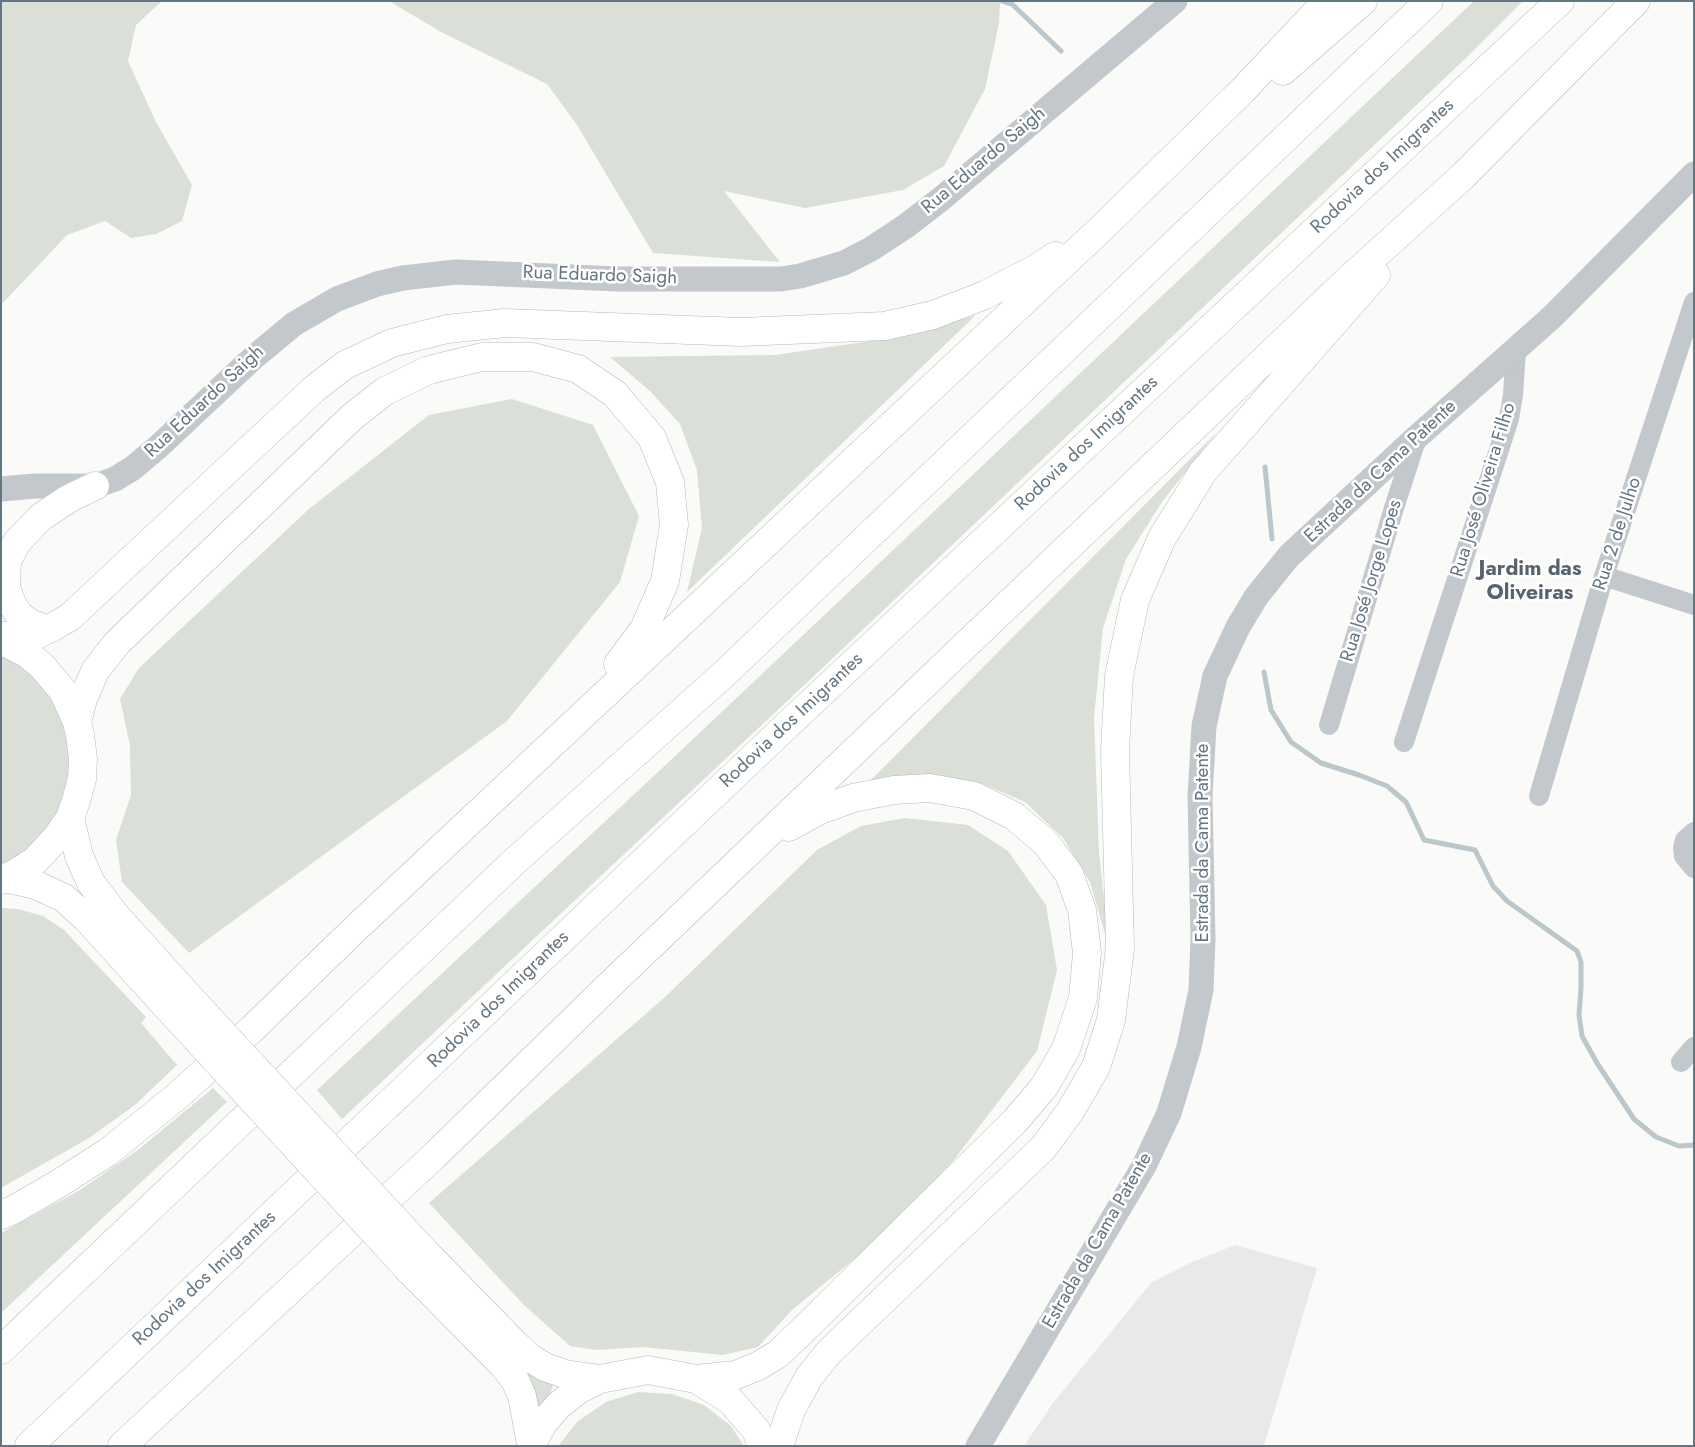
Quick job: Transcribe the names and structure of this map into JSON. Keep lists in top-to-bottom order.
{
  "streets": {
    "main road": ["Rodovia dos Imigrantes"],
    "street": [
      "Rua Eduardo Saigh",
      "Estrada da Cama Patente",
      "Rua José Oliveira Filho",
      "Rua 2 de Julho",
      "Rua José Jorge Lopes"
    ]
  },
  "crossings": [
    ["Estrada da Cama Patente", "Rua José Oliveira Filho"],
    ["Estrada da Cama Patente", "Rua José Jorge Lopes"]
  ],
  "districts": ["Jardim das Oliveiras"]
}
